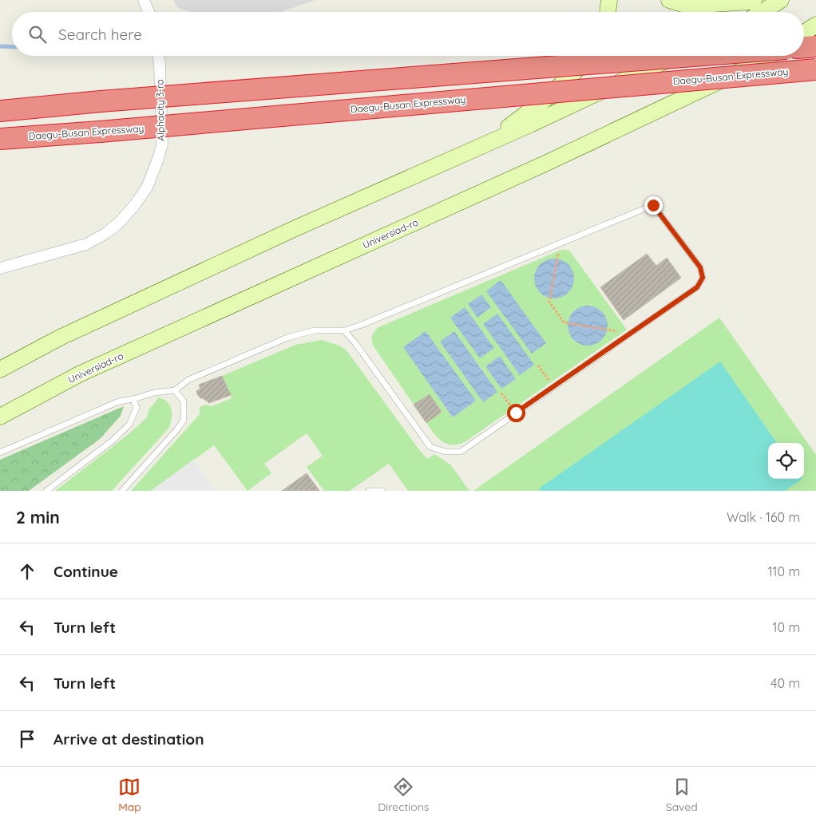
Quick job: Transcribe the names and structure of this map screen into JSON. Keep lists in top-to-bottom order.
{
  "streets": {
    "highway": ["Daegu-Busan Expressway"],
    "main road": ["Universiad-ro"],
    "street": ["Alphacity 3-ro"]
  },
  "page": {
    "search": "Search here",
    "heading": ["2 min", "Walk · 160 m"],
    "list": [
      ["Continue", "110 m"],
      ["Turn left", "10 m"],
      ["Turn left", "40 m"],
      "Arrive at destination"
    ],
    "nav": ["Map", "Directions", "Saved"]
  }
}
